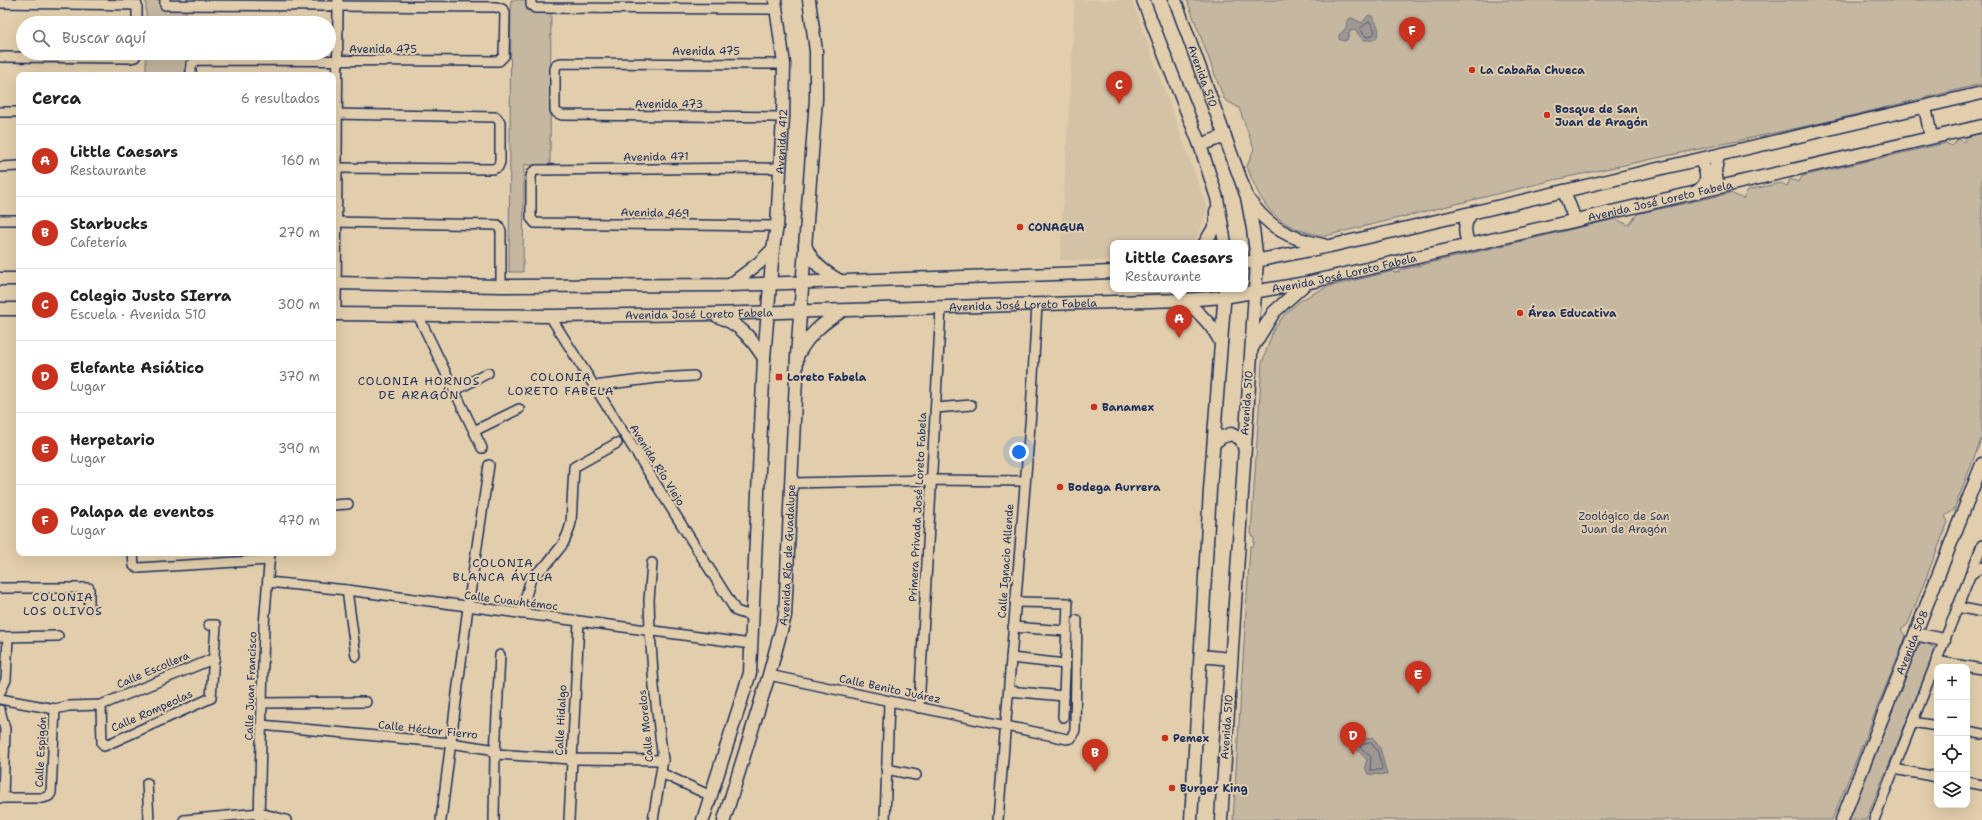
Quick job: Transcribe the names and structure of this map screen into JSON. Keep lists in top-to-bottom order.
{
  "streets": {
    "main road": [
      "Avenida 510",
      "Avenida 412",
      "Avenida José Loreto Fabela",
      "Avenida Río de Guadalupe",
      "Avenida 508"
    ],
    "street": [
      "Avenida 475",
      "Avenida 473",
      "Avenida 471",
      "Avenida 469",
      "Avenida Río Viejo",
      "Primera Privada José Loreto Fabela",
      "Calle Ignacio Allende",
      "Calle Cuauhtémoc",
      "Calle Escollera",
      "Calle Juan Francisco",
      "Calle Benito Juárez",
      "Calle Rompeolas",
      "Calle Hidalgo",
      "Calle Morelos",
      "Calle Héctor Fierro",
      "Calle Espigón"
    ]
  },
  "crossings": [
    ["Avenida 475", "Avenida 473"],
    ["Avenida 475", "Avenida 412"],
    ["Avenida 510", "Avenida José Loreto Fabela"],
    ["Avenida 473", "Avenida 412"],
    ["Avenida 412", "Avenida 471"],
    ["Avenida 412", "Avenida 469"],
    ["Avenida 471", "Avenida 469"],
    ["Avenida José Loreto Fabela", "Avenida Río Viejo"],
    ["Avenida José Loreto Fabela", "Primera Privada José Loreto Fabela"],
    ["Avenida José Loreto Fabela", "Avenida Río de Guadalupe"],
    ["Avenida José Loreto Fabela", "Calle Ignacio Allende"],
    ["Primera Privada José Loreto Fabela", "Calle Benito Juárez"],
    ["Avenida Río de Guadalupe", "Calle Benito Juárez"],
    ["Calle Ignacio Allende", "Calle Benito Juárez"],
    ["Calle Cuauhtémoc", "Calle Juan Francisco"],
    ["Calle Cuauhtémoc", "Calle Hidalgo"],
    ["Calle Cuauhtémoc", "Calle Morelos"],
    ["Calle Escollera", "Calle Rompeolas"],
    ["Calle Juan Francisco", "Calle Héctor Fierro"],
    ["Calle Hidalgo", "Calle Héctor Fierro"],
    ["Calle Morelos", "Calle Héctor Fierro"]
  ],
  "districts": [
    "COLONIA LORETO FABELA",
    "COLONIA HORNOS DE ARAGÓN",
    "COLONIA BLANCA ÁVILA",
    "COLONIA LOS OLIVOS"
  ],
  "parks": ["Zoológico de San Juan de Aragón"],
  "places": {
    "other": [
      "La Cabaña Chueca",
      "Bosque de San Juan de Aragón",
      "CONAGUA",
      "Área Educativa",
      "Banamex",
      "Bodega Aurrera",
      "Pemex",
      "Burger King"
    ],
    "transit": ["Loreto Fabela"]
  },
  "page": {
    "search": "Buscar aquí",
    "pins": [
      "F",
      "C",
      "A",
      "E",
      "D",
      "B"
    ],
    "heading": ["Cerca", "6 resultados"],
    "list": [
      {
        "mark": "A",
        "name": "Little Caesars",
        "note": "Restaurante",
        "value": "160 m"
      },
      {
        "mark": "B",
        "name": "Starbucks",
        "note": "Cafetería",
        "value": "270 m"
      },
      {
        "mark": "C",
        "name": "Colegio Justo SIerra",
        "note": "Escuela · Avenida 510",
        "value": "300 m"
      },
      {
        "mark": "D",
        "name": "Elefante Asiático",
        "note": "Lugar",
        "value": "370 m"
      },
      {
        "mark": "E",
        "name": "Herpetario",
        "note": "Lugar",
        "value": "390 m"
      },
      {
        "mark": "F",
        "name": "Palapa de eventos",
        "note": "Lugar",
        "value": "470 m"
      }
    ],
    "popup": ["Little Caesars", "Restaurante"],
    "map_buttons": ["+", "−"]
  }
}
